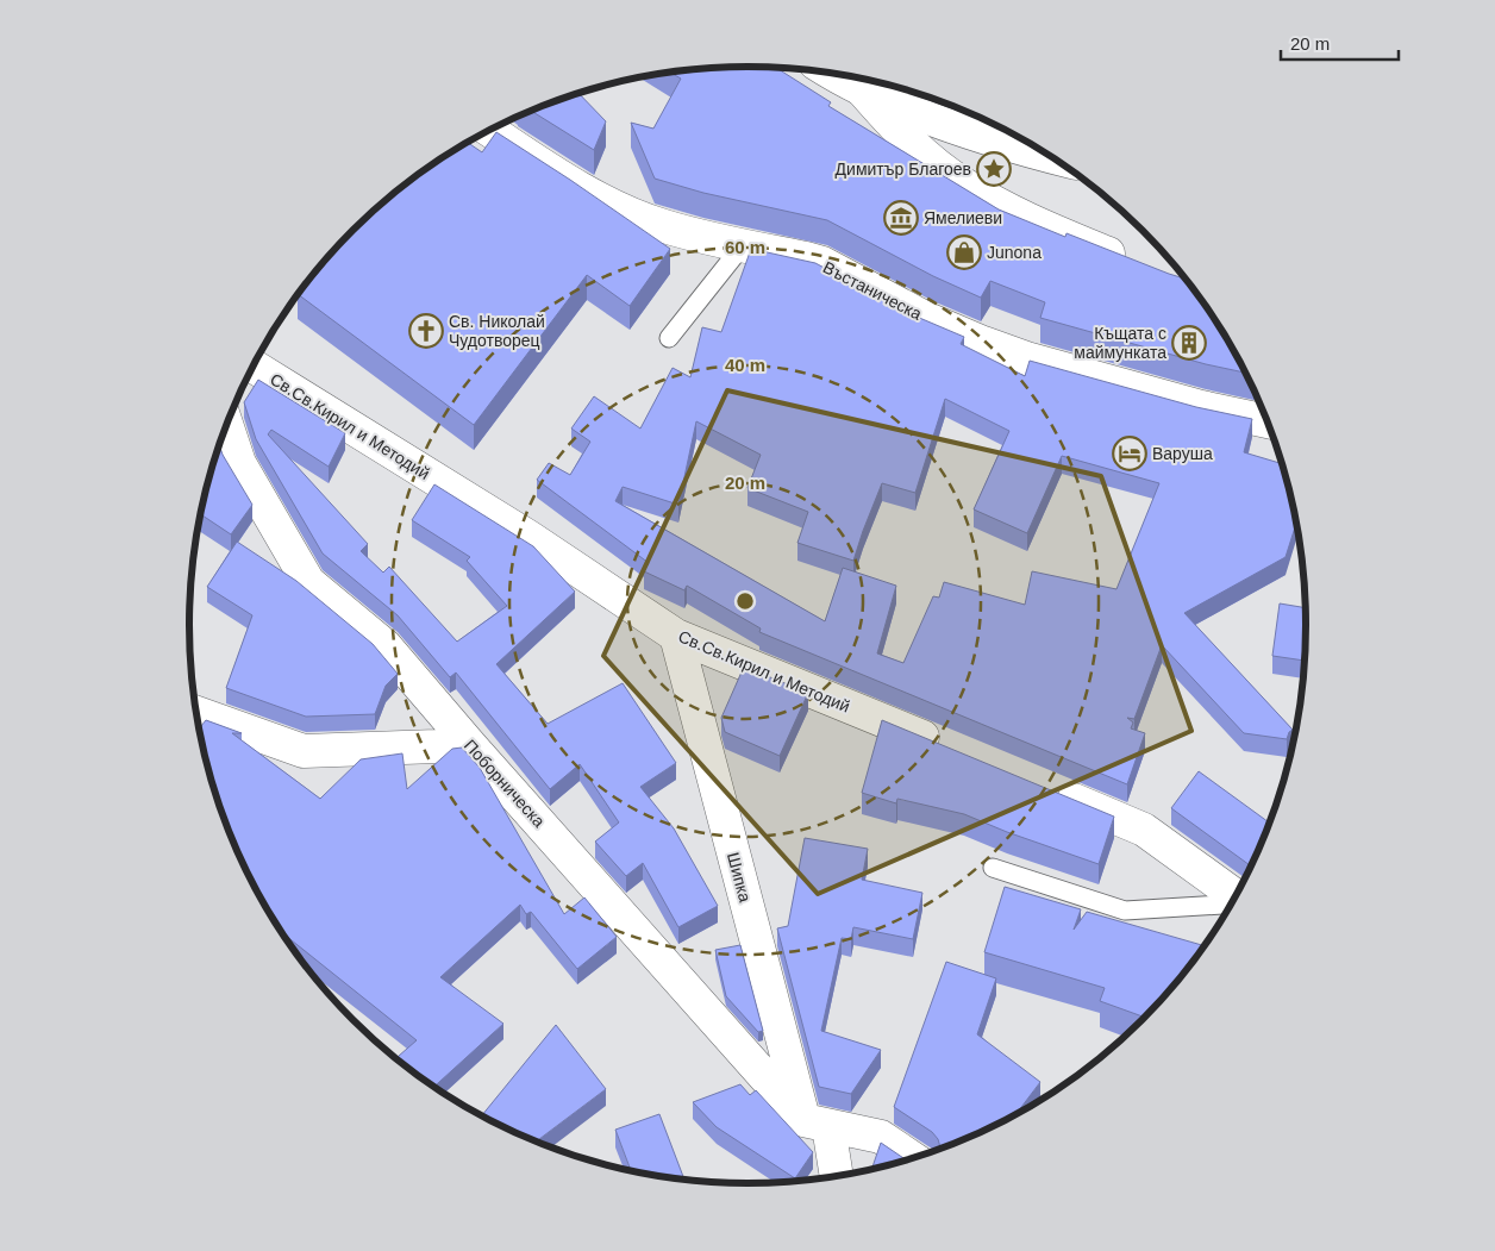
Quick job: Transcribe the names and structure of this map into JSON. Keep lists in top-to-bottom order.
{
  "streets": {
    "street": [
      "Въстаническа",
      "Св.Св.Кирил и Методий",
      "Поборническа",
      "Шипка"
    ]
  },
  "crossings": [
    ["Св.Св.Кирил и Методий", "Шипка"],
    ["Поборническа", "Шипка"]
  ],
  "places": {
    "place": ["Димитър Благоев"],
    "museum": ["Ямелиеви"],
    "shop": ["Junona"],
    "church": ["Св. Николай Чудотворец"],
    "building": ["Къщата с маймунката"],
    "hotel": ["Варуша"]
  },
  "scale_bar": "20 m",
  "rings": ["60 m", "40 m", "20 m"]
}
